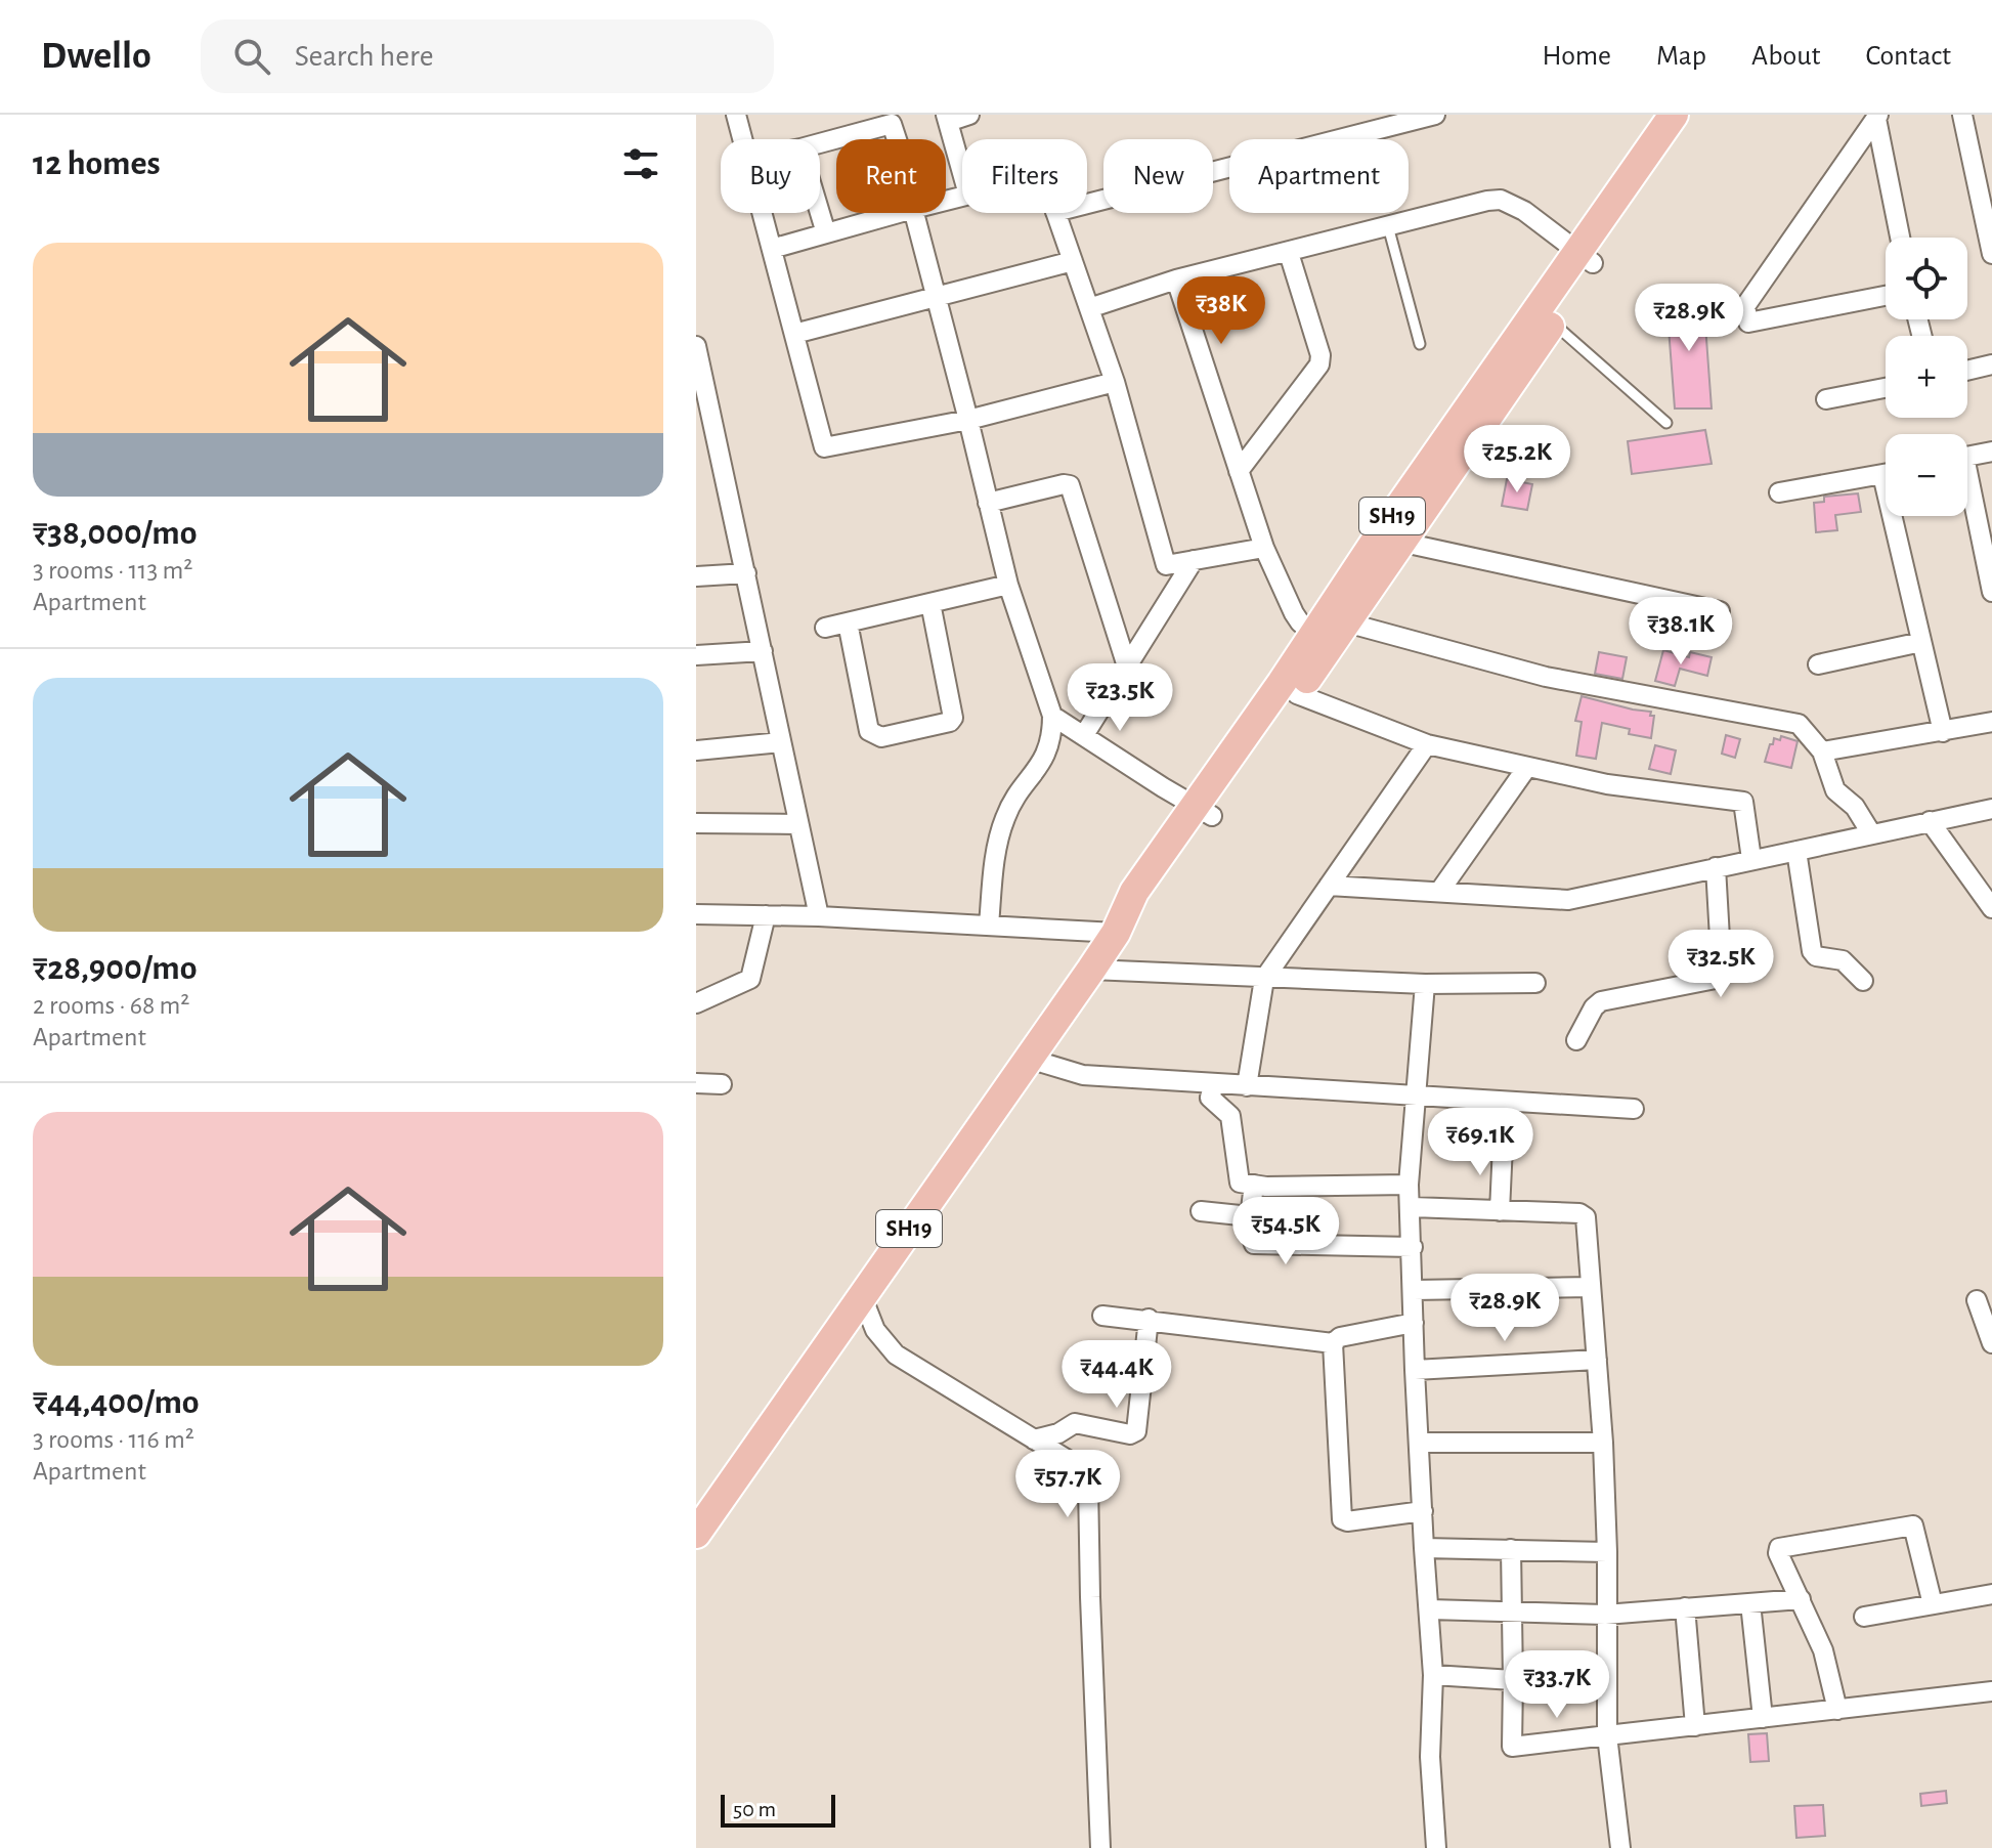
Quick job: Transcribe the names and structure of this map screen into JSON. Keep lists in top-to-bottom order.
{
  "streets": {
    "main road": ["SH19"]
  },
  "scale_bar": "50 m",
  "page": {
    "header": "Dwello",
    "search": "Search here",
    "nav": [
      "Home",
      "Map",
      "About",
      "Contact"
    ],
    "heading": "12 homes",
    "chip": [
      "Buy",
      "Rent",
      "Filters",
      "New",
      "Apartment"
    ],
    "list": [
      {
        "name": "₹38,000/mo",
        "note": "3 rooms · 113 m² · Apartment"
      },
      {
        "name": "₹28,900/mo",
        "note": "2 rooms · 68 m² · Apartment"
      },
      {
        "name": "₹44,400/mo",
        "note": "3 rooms · 116 m² · Apartment"
      }
    ],
    "map_buttons": ["+", "−"],
    "price": [
      "₹38K",
      "₹28.9K",
      "₹25.2K",
      "₹38.1K",
      "₹23.5K",
      "₹32.5K",
      "₹69.1K",
      "₹54.5K",
      "₹28.9K",
      "₹44.4K",
      "₹57.7K",
      "₹33.7K"
    ],
    "scale": "50 m"
  }
}
